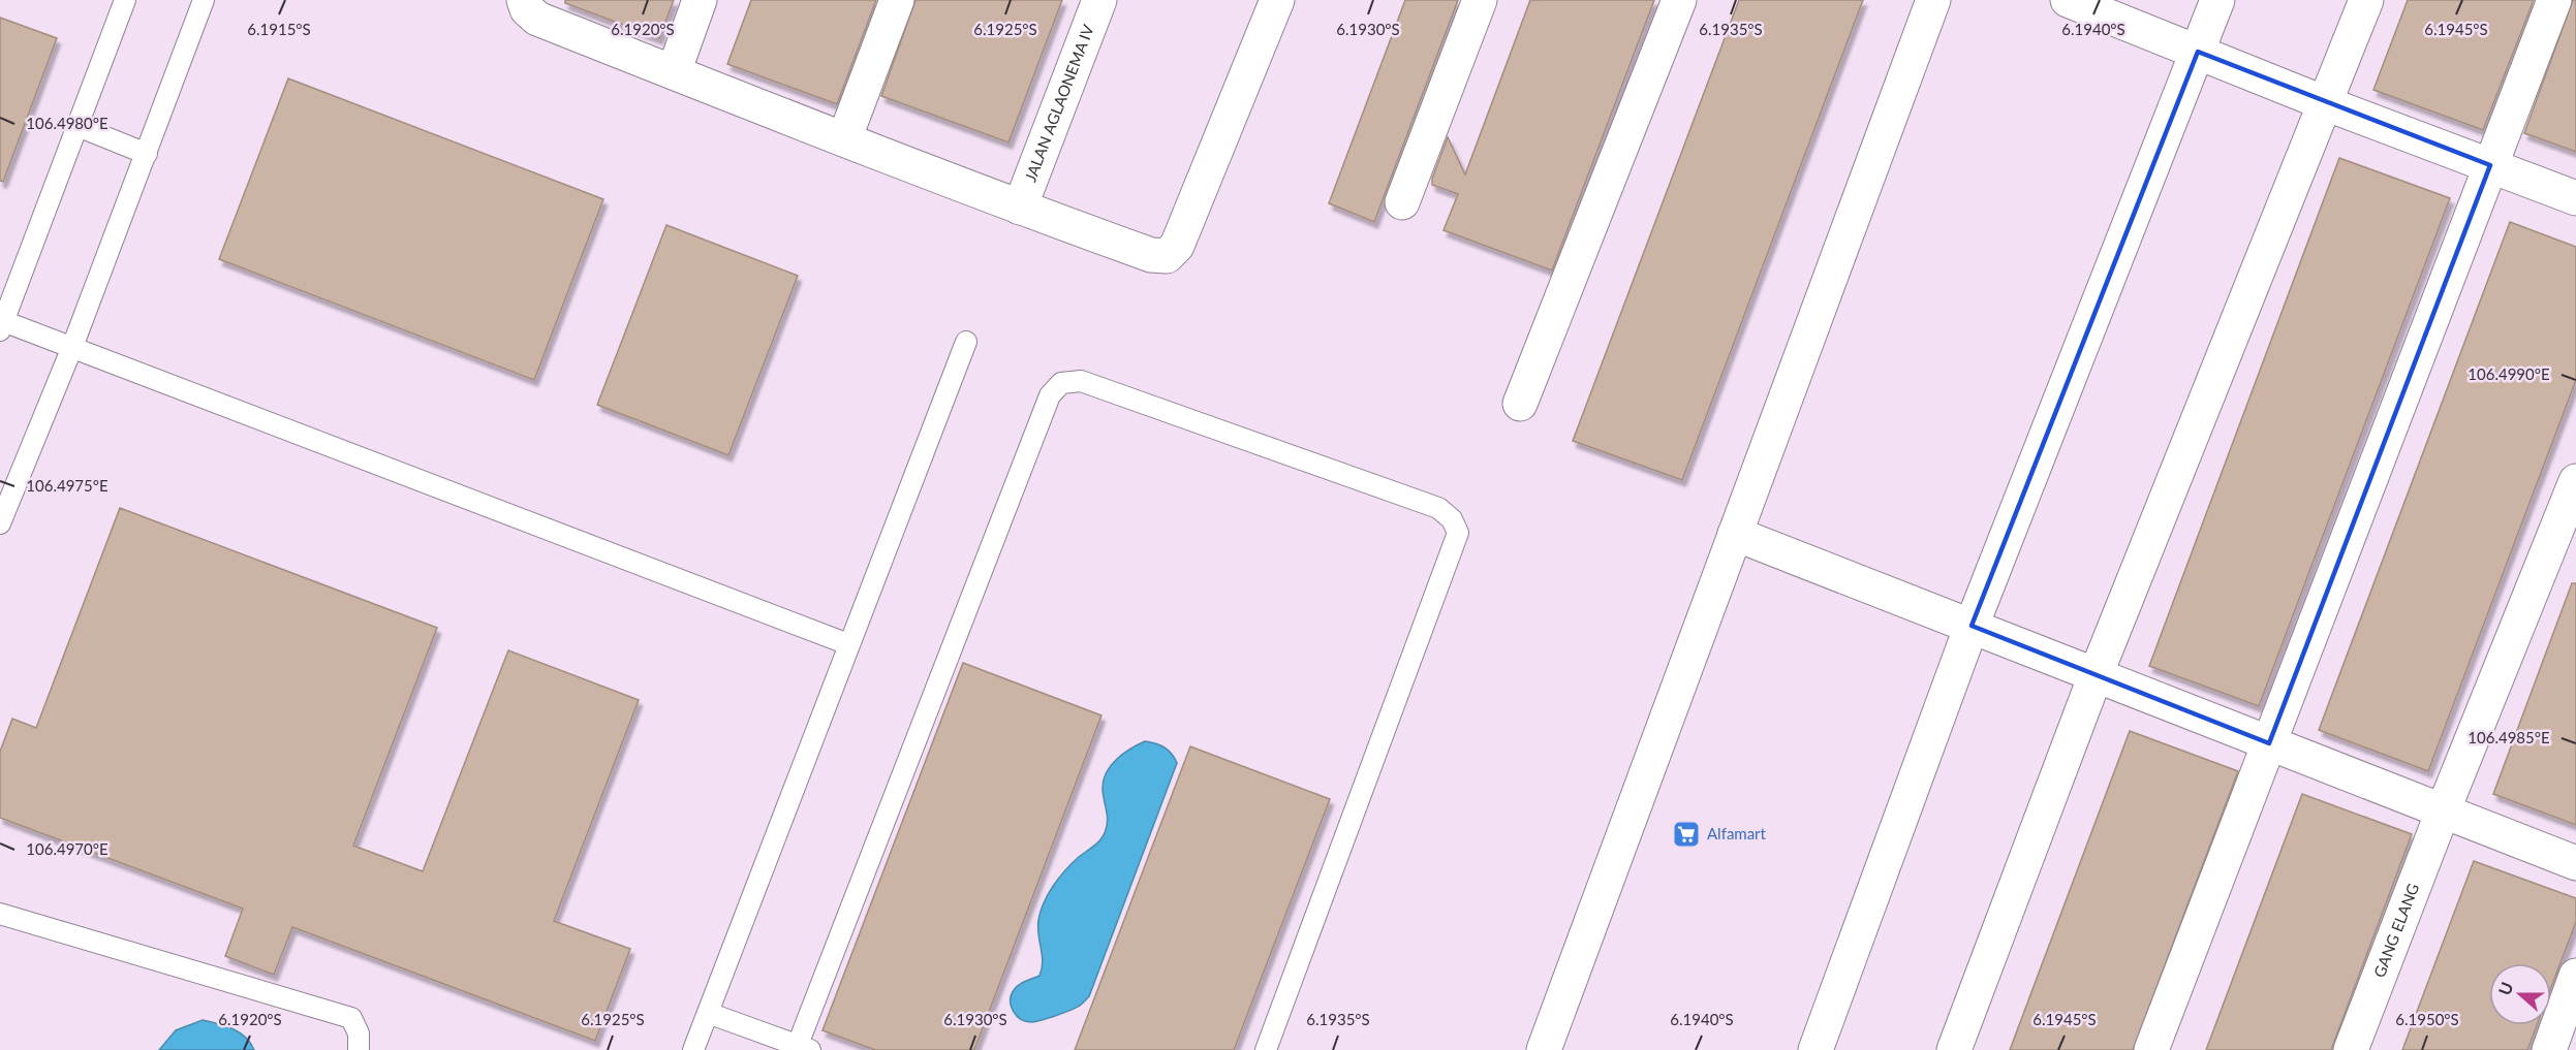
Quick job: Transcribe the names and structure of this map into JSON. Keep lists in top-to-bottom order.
{
  "streets": {
    "street": ["JALAN AGLAONEMA IV", "GANG ELANG"]
  },
  "places": {
    "supermarket": ["Alfamart"]
  },
  "north": "left",
  "coordinates": [
    "6.1915°S",
    "6.1945°S",
    "6.1920°S",
    "6.1925°S",
    "6.1930°S",
    "6.1935°S",
    "6.1940°S",
    "106.4980°E",
    "106.4990°E",
    "106.4975°E",
    "106.4985°E",
    "106.4970°E",
    "6.1950°S"
  ]
}
